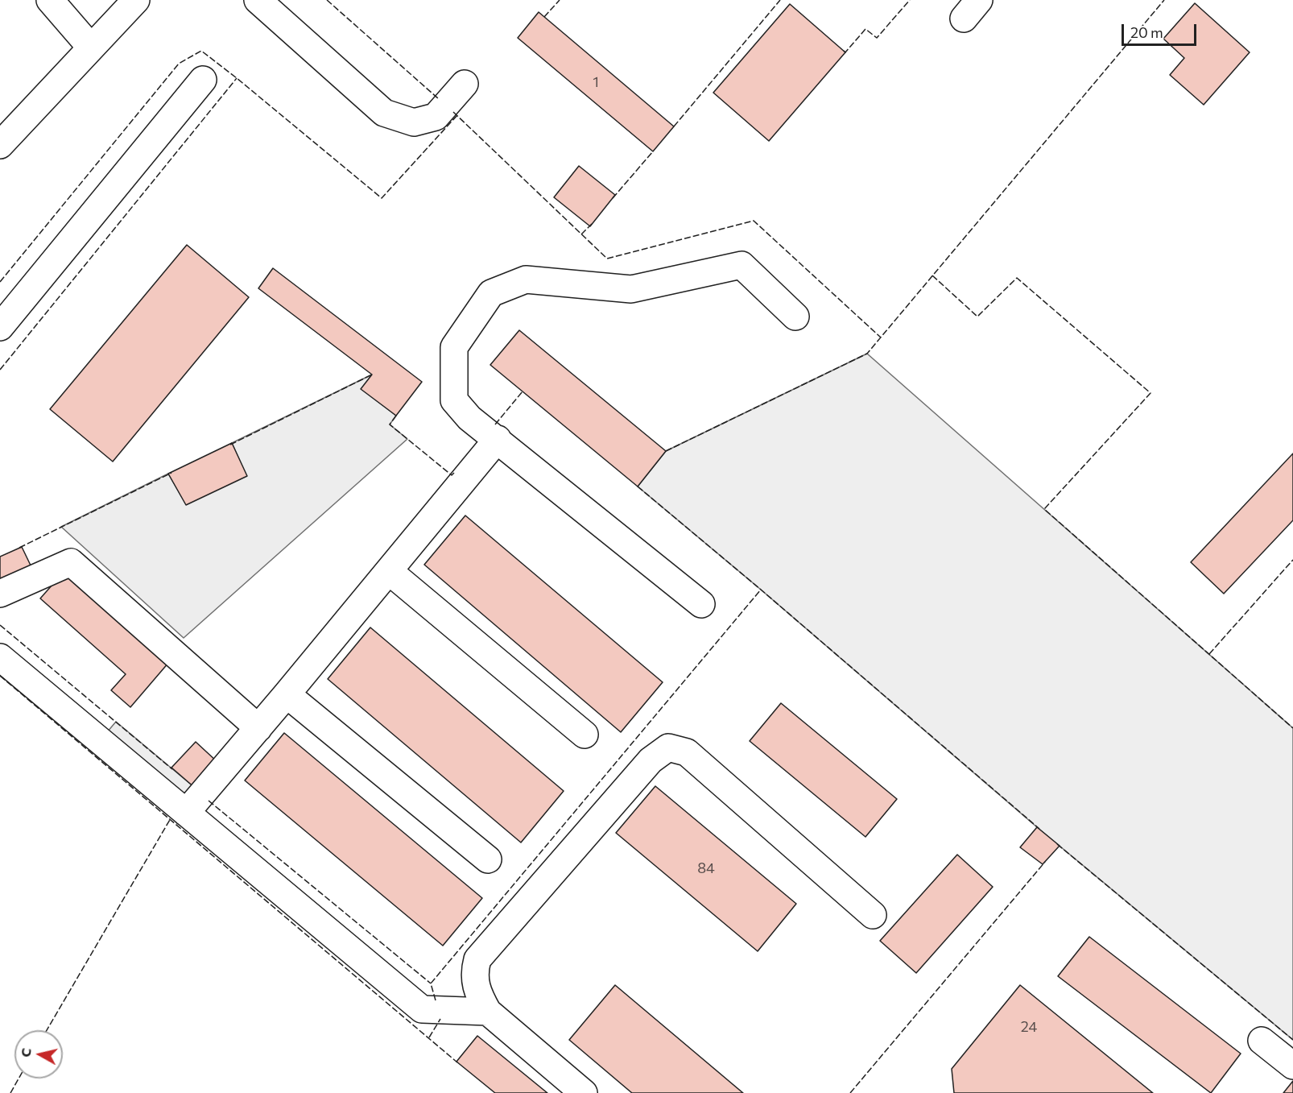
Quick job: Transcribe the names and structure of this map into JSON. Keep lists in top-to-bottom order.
{
  "house_numbers": ["1", "84", "24"],
  "scale_bar": "20 m",
  "north": "left"
}
